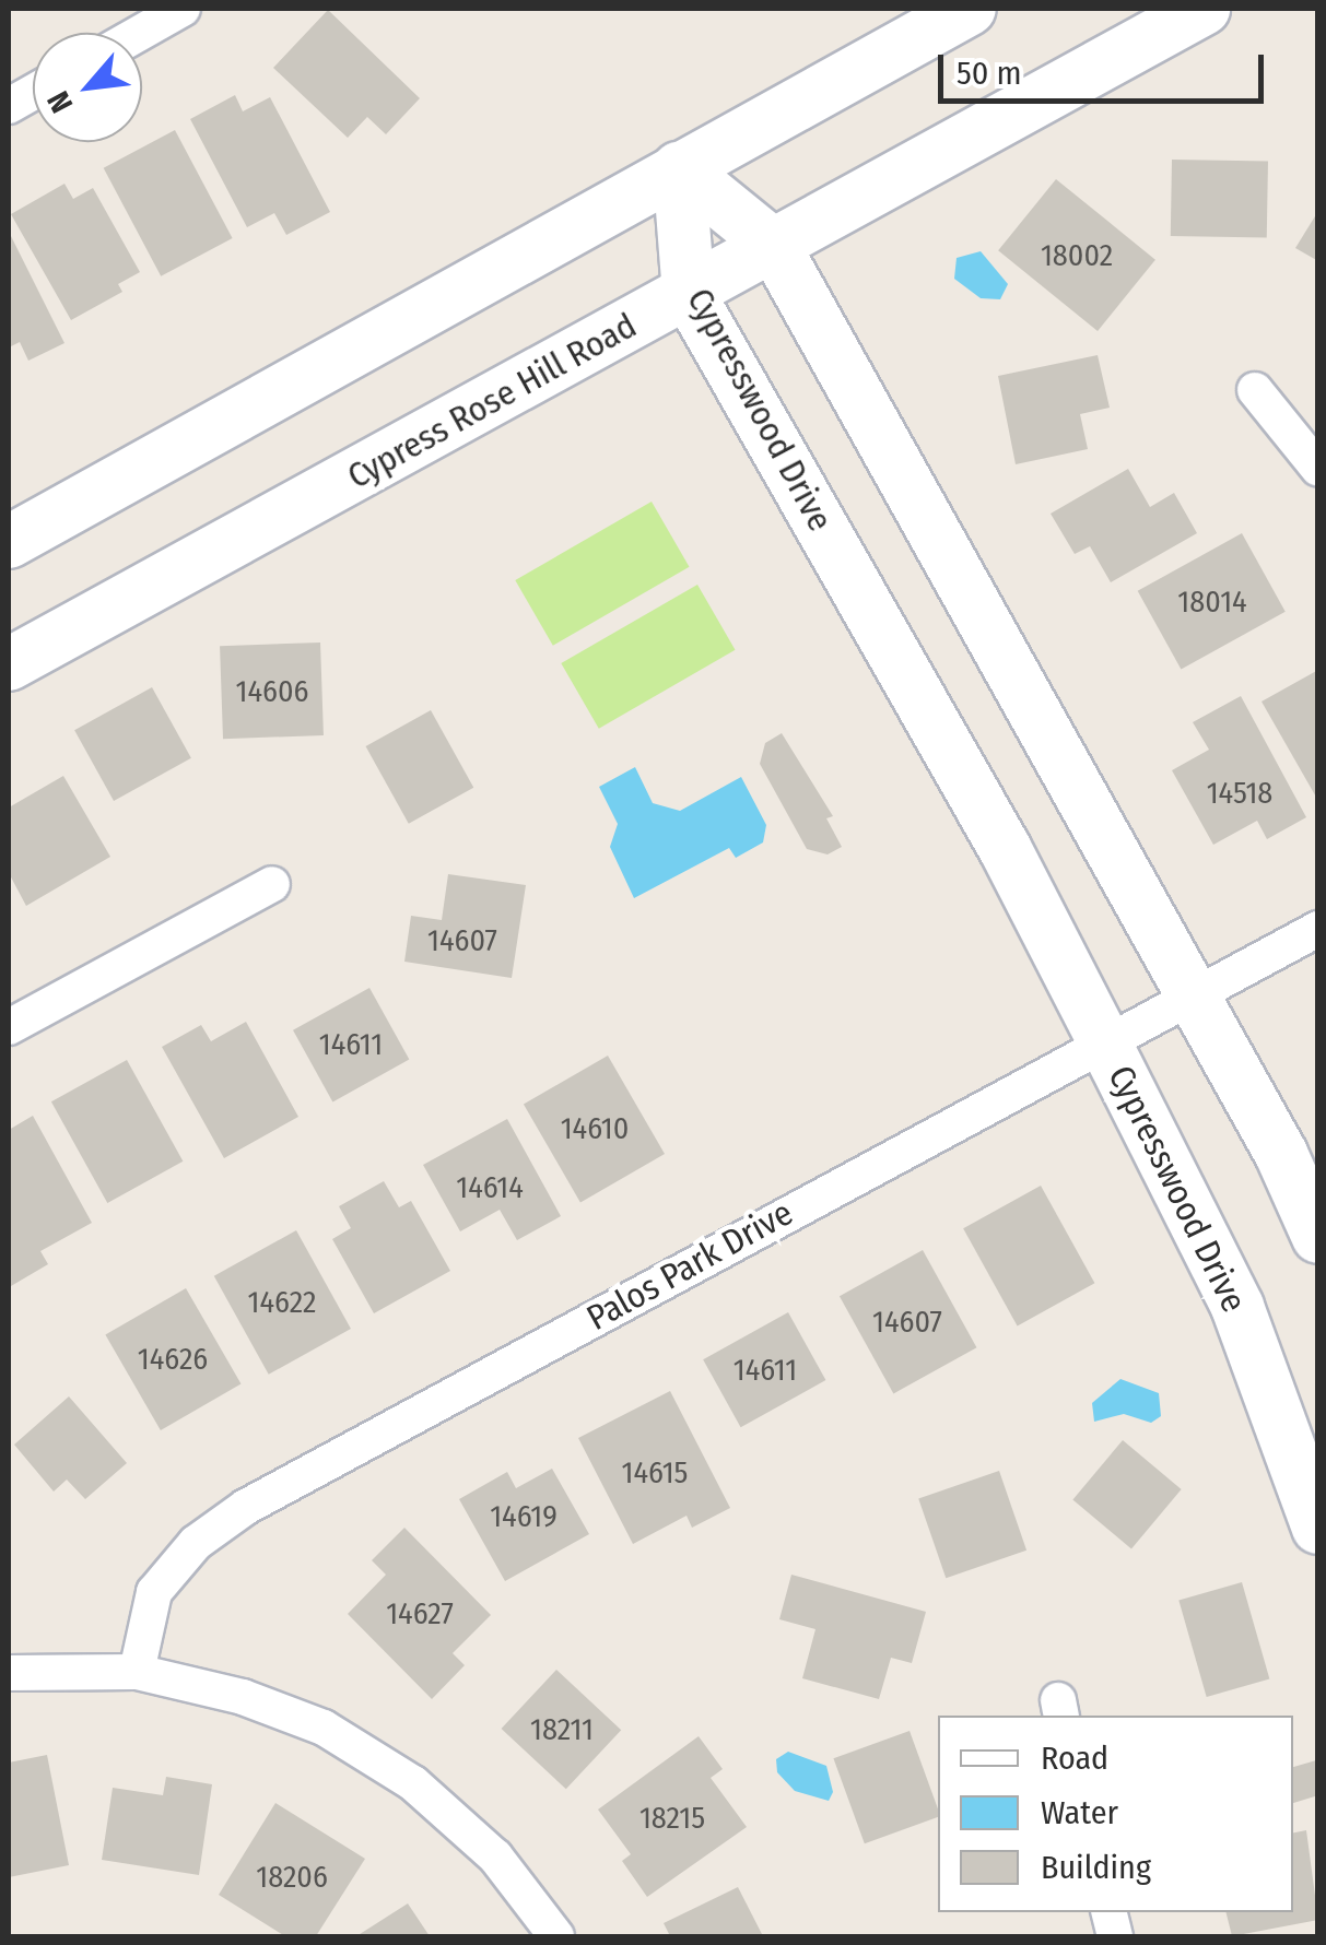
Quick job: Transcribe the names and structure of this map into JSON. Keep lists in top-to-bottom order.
{
  "streets": {
    "main road": ["Cypress Rose Hill Road", "Cypresswood Drive"],
    "street": ["Palos Park Drive"]
  },
  "crossings": [
    ["Cypress Rose Hill Road", "Cypresswood Drive"],
    ["Cypresswood Drive", "Palos Park Drive"]
  ],
  "house_numbers": [
    "18002",
    "18014",
    "14606",
    "14518",
    "14607",
    "14611",
    "14610",
    "14614",
    "14622",
    "14607",
    "14626",
    "14611",
    "14615",
    "14619",
    "14627",
    "18211",
    "18215",
    "18206"
  ],
  "legend": ["Road", "Water", "Building"],
  "scale_bar": "50 m",
  "north": "bottom left"
}
